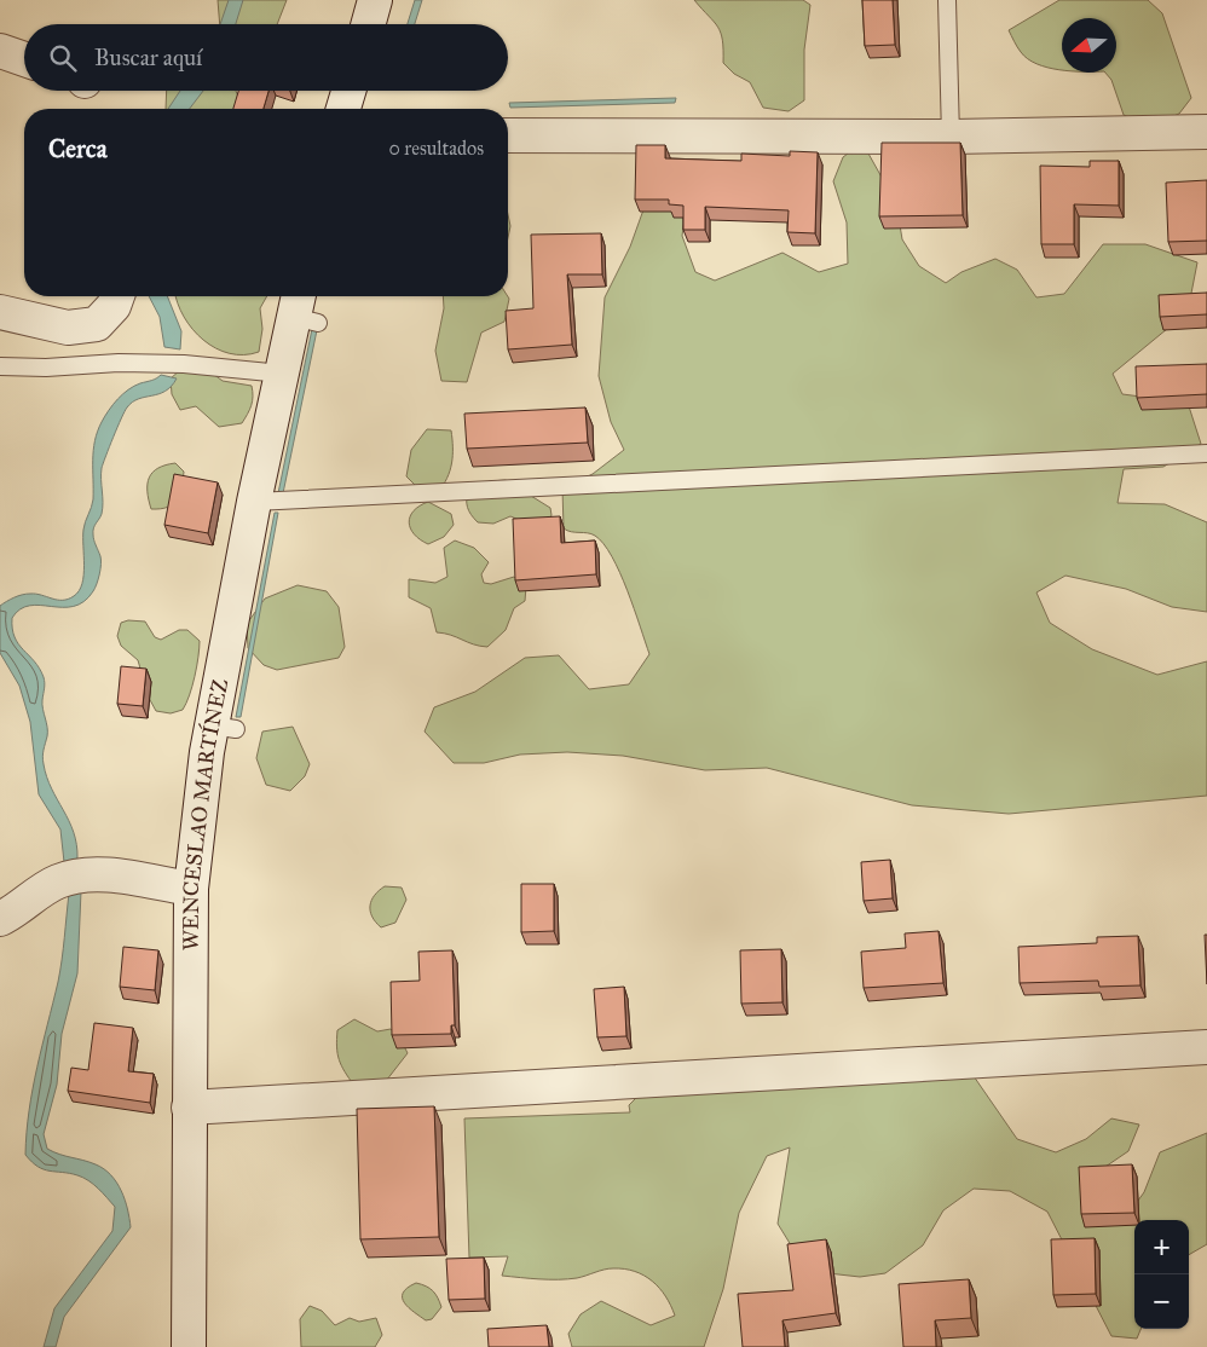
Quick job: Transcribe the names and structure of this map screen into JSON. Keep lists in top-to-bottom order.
{
  "streets": {
    "street": ["WENCESLAO MARTÍNEZ"]
  },
  "north": "left",
  "page": {
    "search": "Buscar aquí",
    "heading": ["Cerca", "0 resultados"],
    "map_buttons": ["+", "−"]
  }
}
